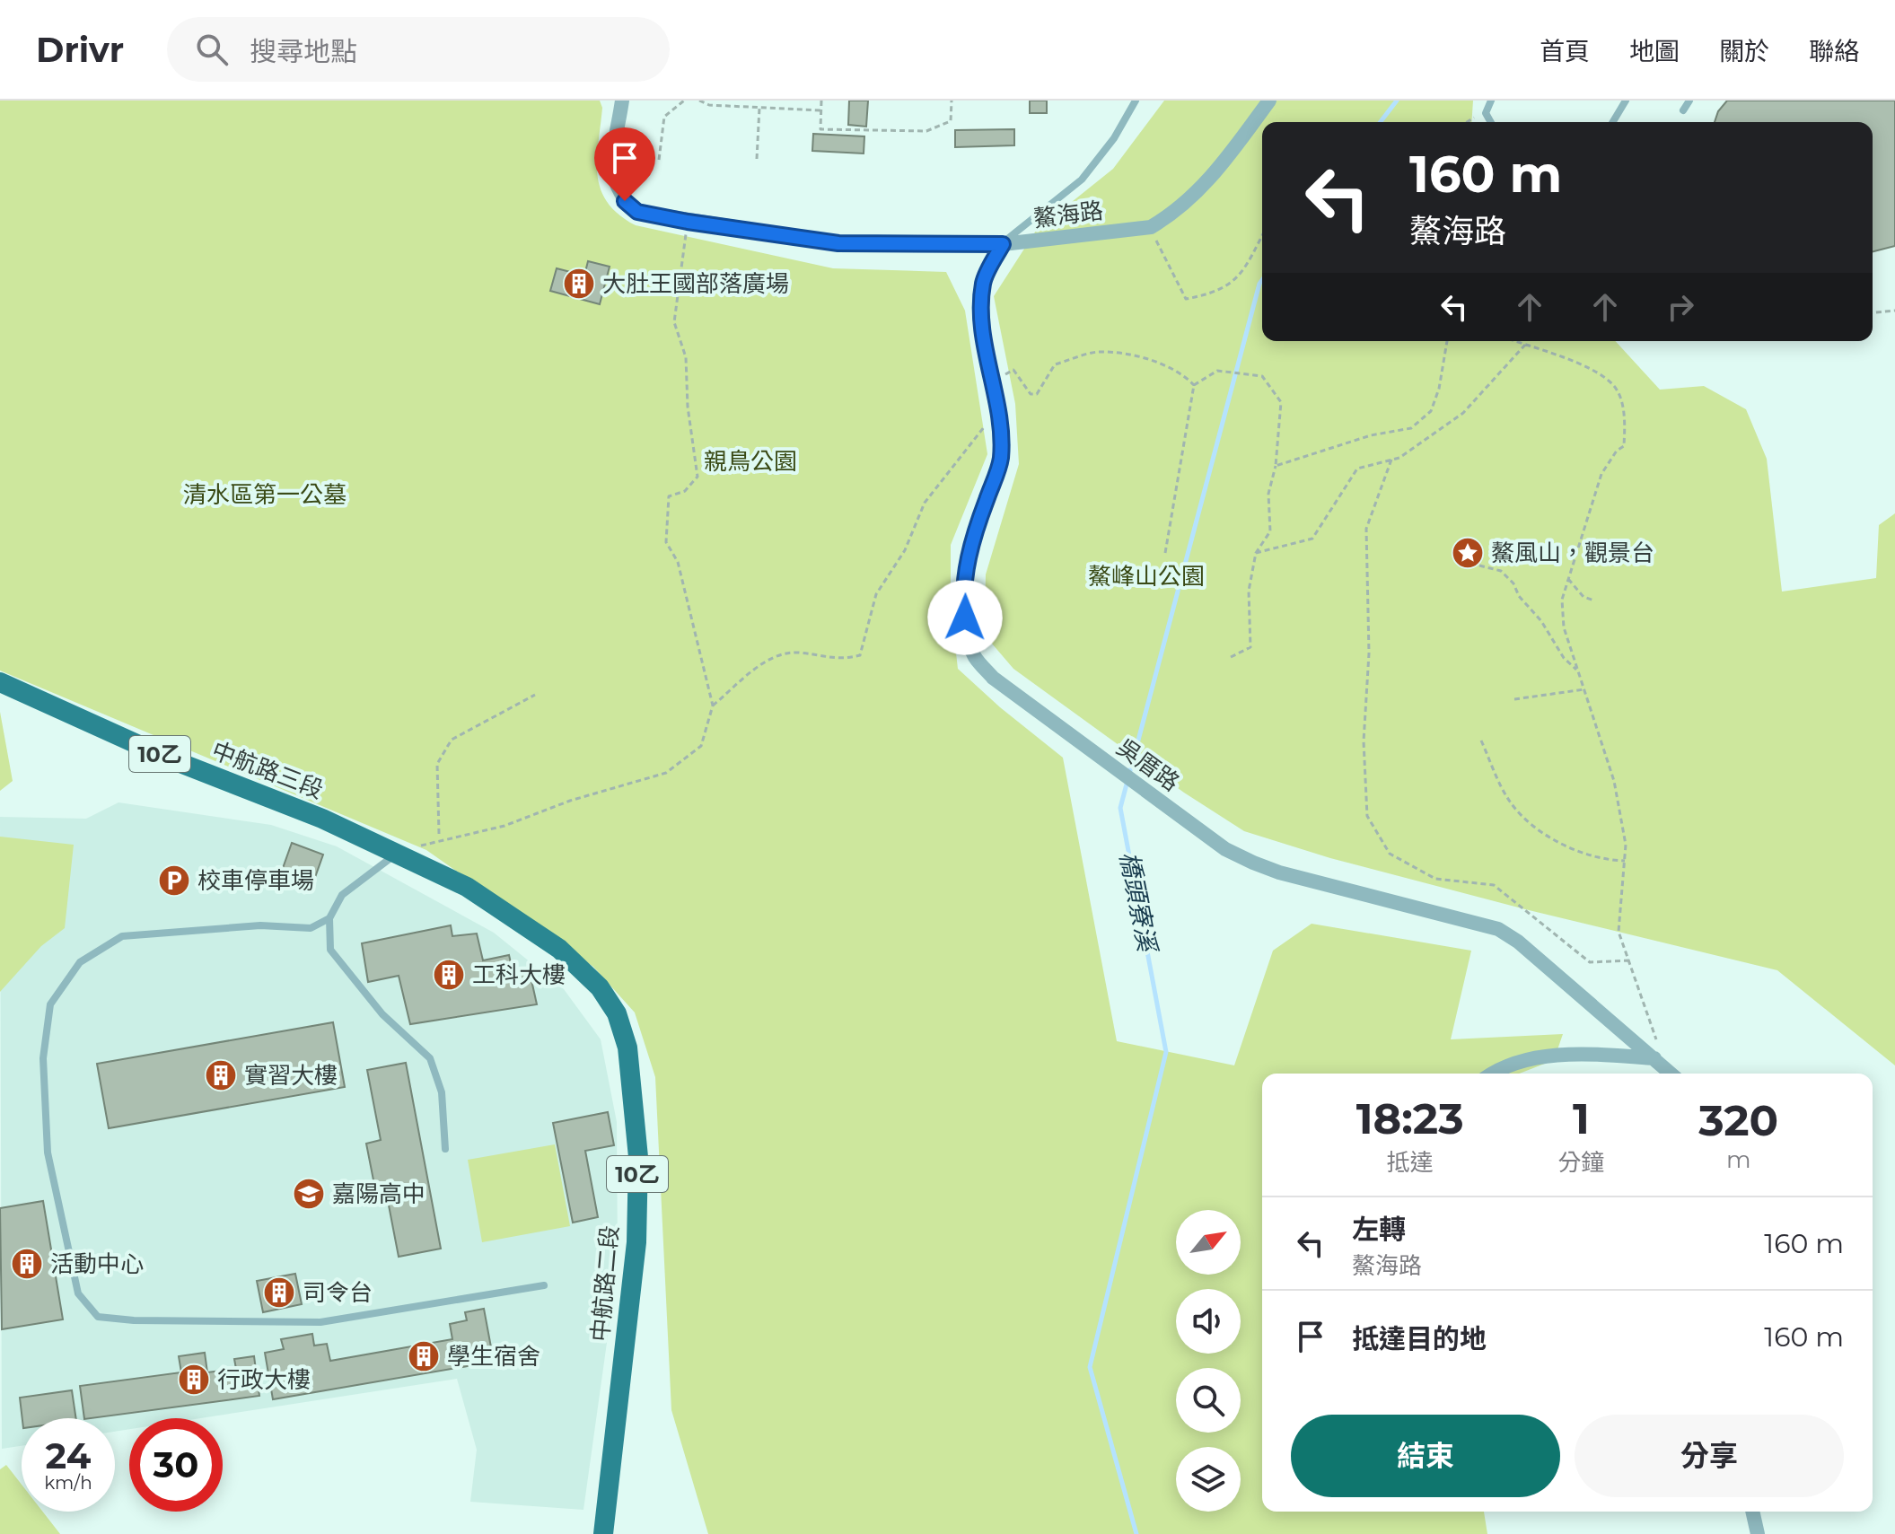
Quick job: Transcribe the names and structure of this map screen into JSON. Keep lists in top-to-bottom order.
{
  "streets": {
    "main road": ["10乙", "中航路三段", "中航路二段"],
    "street": ["鰲海路", "吳厝路"]
  },
  "crossings": [
    ["鰲海路", "吳厝路"],
    ["中航路三段", "中航路二段"]
  ],
  "water": ["橋頭寮溪"],
  "parks": ["親鳥公園", "清水區第一公墓", "鰲峰山公園"],
  "places": {
    "building": [
      "大肚王國部落廣場",
      "工科大樓",
      "實習大樓",
      "活動中心",
      "司令台",
      "學生宿舍",
      "行政大樓"
    ],
    "place": ["鰲風山，觀景台"],
    "parking": ["校車停車場"],
    "school or university": ["嘉陽高中"]
  },
  "north": "top right",
  "page": {
    "header": "Drivr",
    "search": "搜尋地點",
    "nav": [
      "首頁",
      "地圖",
      "關於",
      "聯絡"
    ],
    "turn": ["160 m", "鰲海路"],
    "eta": [
      "18:23",
      "抵達",
      "1",
      "分鐘",
      "320",
      "m"
    ],
    "list": [
      {
        "name": "左轉",
        "note": "鰲海路",
        "value": "160 m"
      },
      {
        "name": "抵達目的地",
        "value": "160 m"
      }
    ],
    "buttons": ["結束", "分享"],
    "speed": "24 km/h",
    "limit": "30"
  }
}
